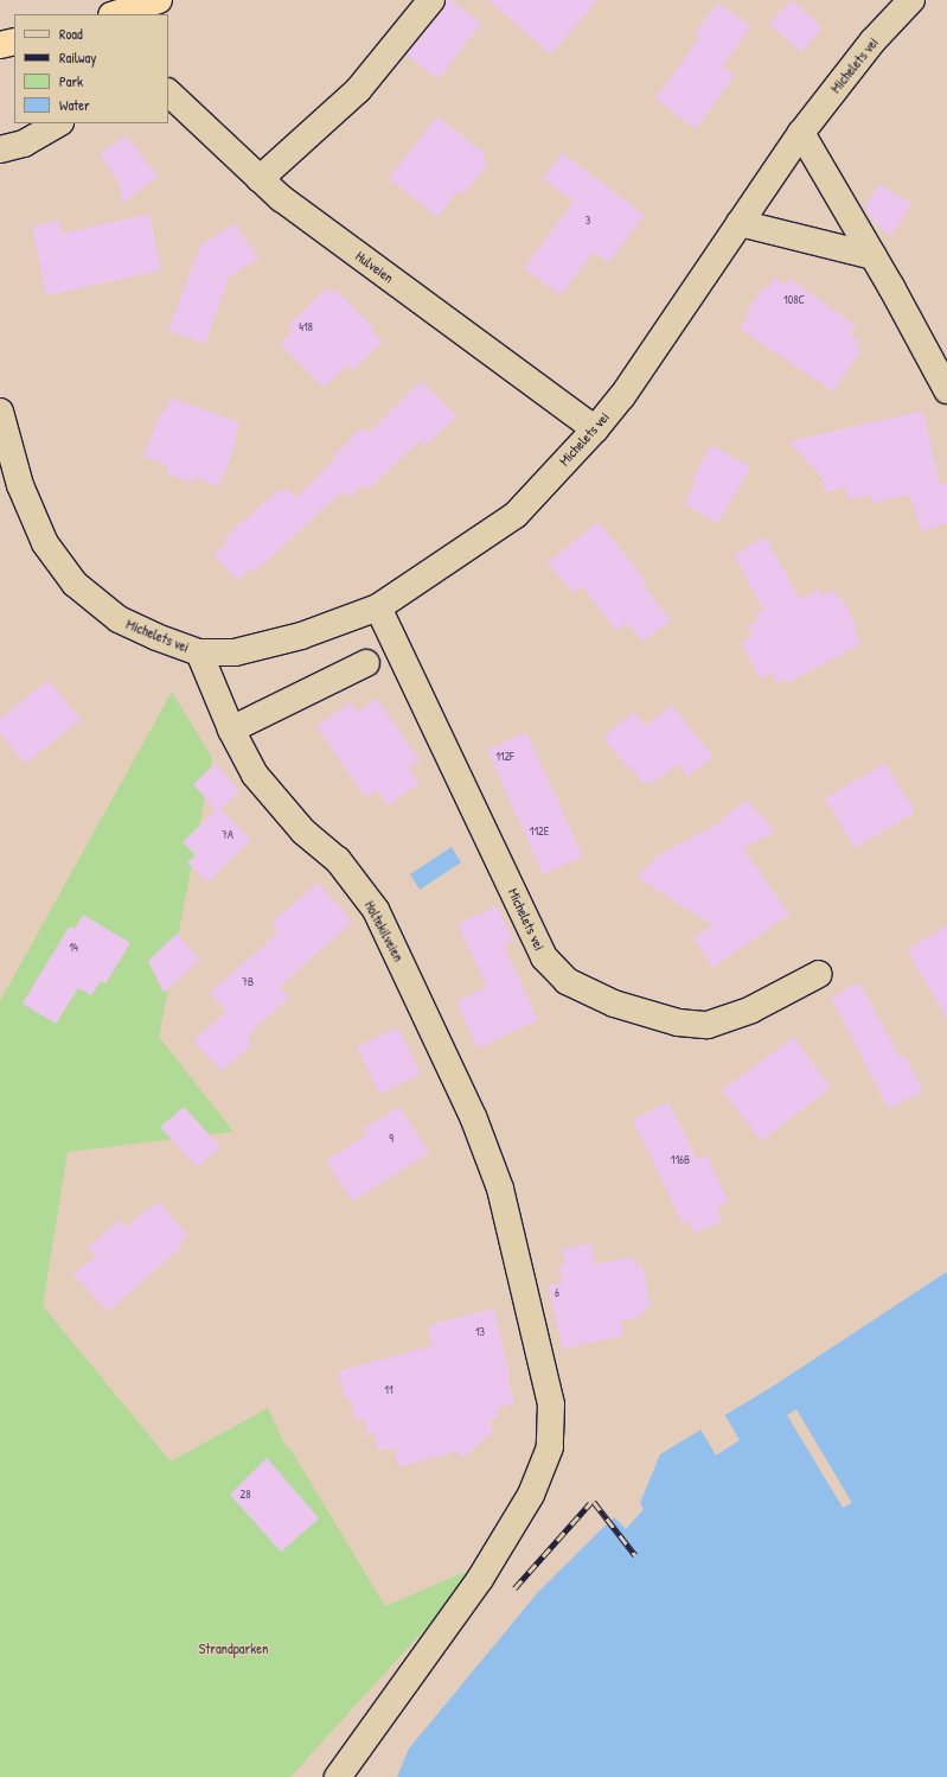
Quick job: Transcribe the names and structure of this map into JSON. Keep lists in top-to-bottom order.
{
  "streets": {
    "street": ["Michelets vei", "Hulveien", "Holtekilveien"]
  },
  "crossings": [
    ["Michelets vei", "Hulveien"],
    ["Michelets vei", "Holtekilveien"]
  ],
  "parks": ["Strandparken"],
  "house_numbers": [
    "3",
    "108C",
    "418",
    "112F",
    "112E",
    "7A",
    "14",
    "7B",
    "9",
    "116B",
    "6",
    "13",
    "11",
    "28"
  ],
  "legend": [
    "Road",
    "Railway",
    "Park",
    "Water"
  ]
}
